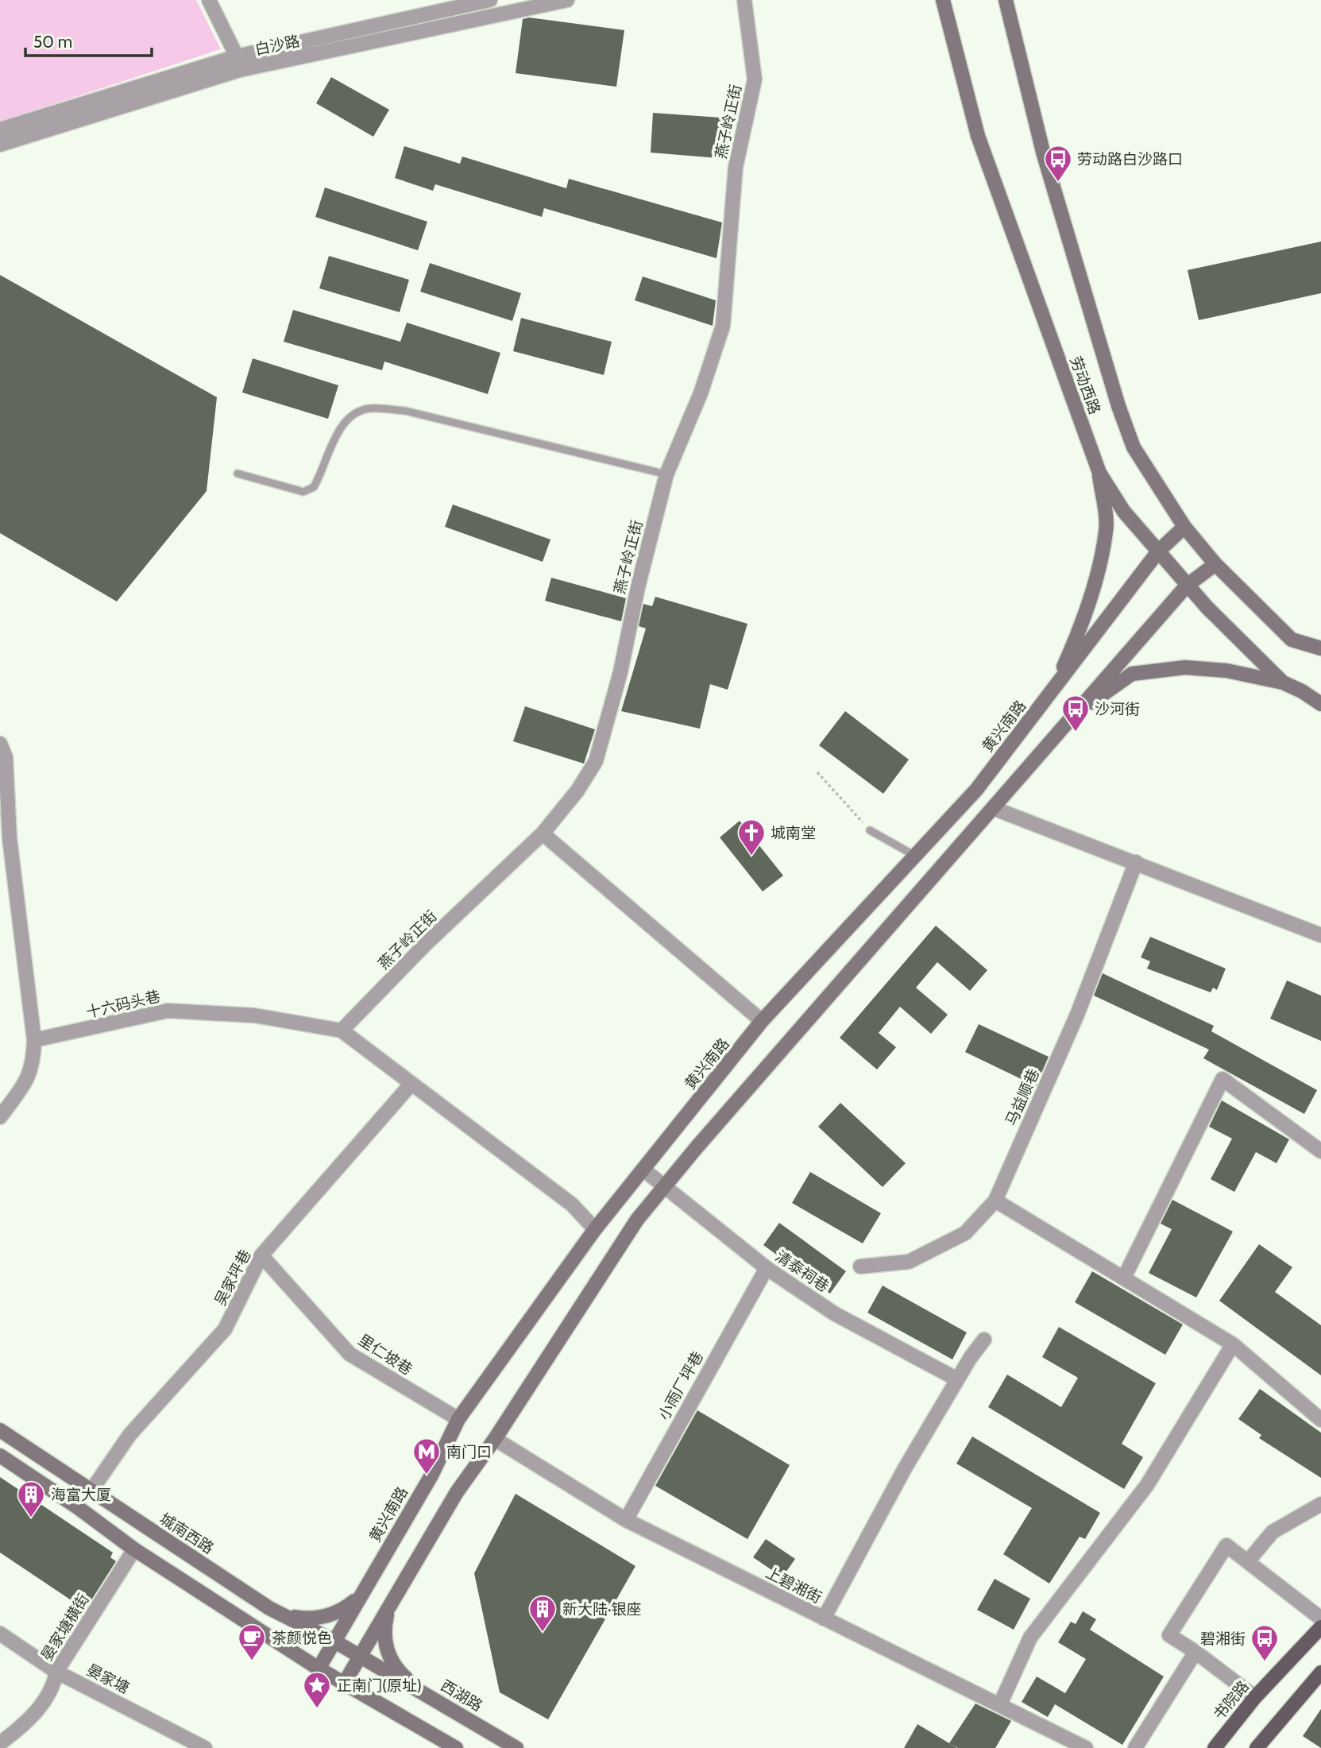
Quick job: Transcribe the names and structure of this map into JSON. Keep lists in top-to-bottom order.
{
  "streets": {
    "main road": [
      "劳动西路",
      "黄兴南路",
      "城南西路",
      "西湖路",
      "书院路"
    ],
    "street": [
      "白沙路",
      "燕子岭正街",
      "十六码头巷",
      "马益顺巷",
      "清泰祠巷",
      "吴家坪巷",
      "里仁坡巷",
      "小雨厂坪巷",
      "上碧湘街",
      "晏家塘横街",
      "晏家塘"
    ]
  },
  "crossings": [
    ["燕子岭正街", "十六码头巷"],
    ["劳动西路", "黄兴南路"],
    ["黄兴南路", "清泰祠巷"],
    ["黄兴南路", "里仁坡巷"],
    ["黄兴南路", "城南西路"],
    ["清泰祠巷", "小雨厂坪巷"],
    ["吴家坪巷", "里仁坡巷"],
    ["吴家坪巷", "城南西路"],
    ["小雨厂坪巷", "上碧湘街"],
    ["城南西路", "西湖路"],
    ["晏家塘横街", "晏家塘"]
  ],
  "places": {
    "bus stop": ["劳动路白沙路口", "沙河街", "碧湘街"],
    "church": ["城南堂"],
    "metro station": ["南门口"],
    "building": ["海富大厦", "新大陆·银座"],
    "cafe": ["茶颜悦色"],
    "place": ["正南门(原址)"]
  },
  "scale_bar": "50 m"
}
